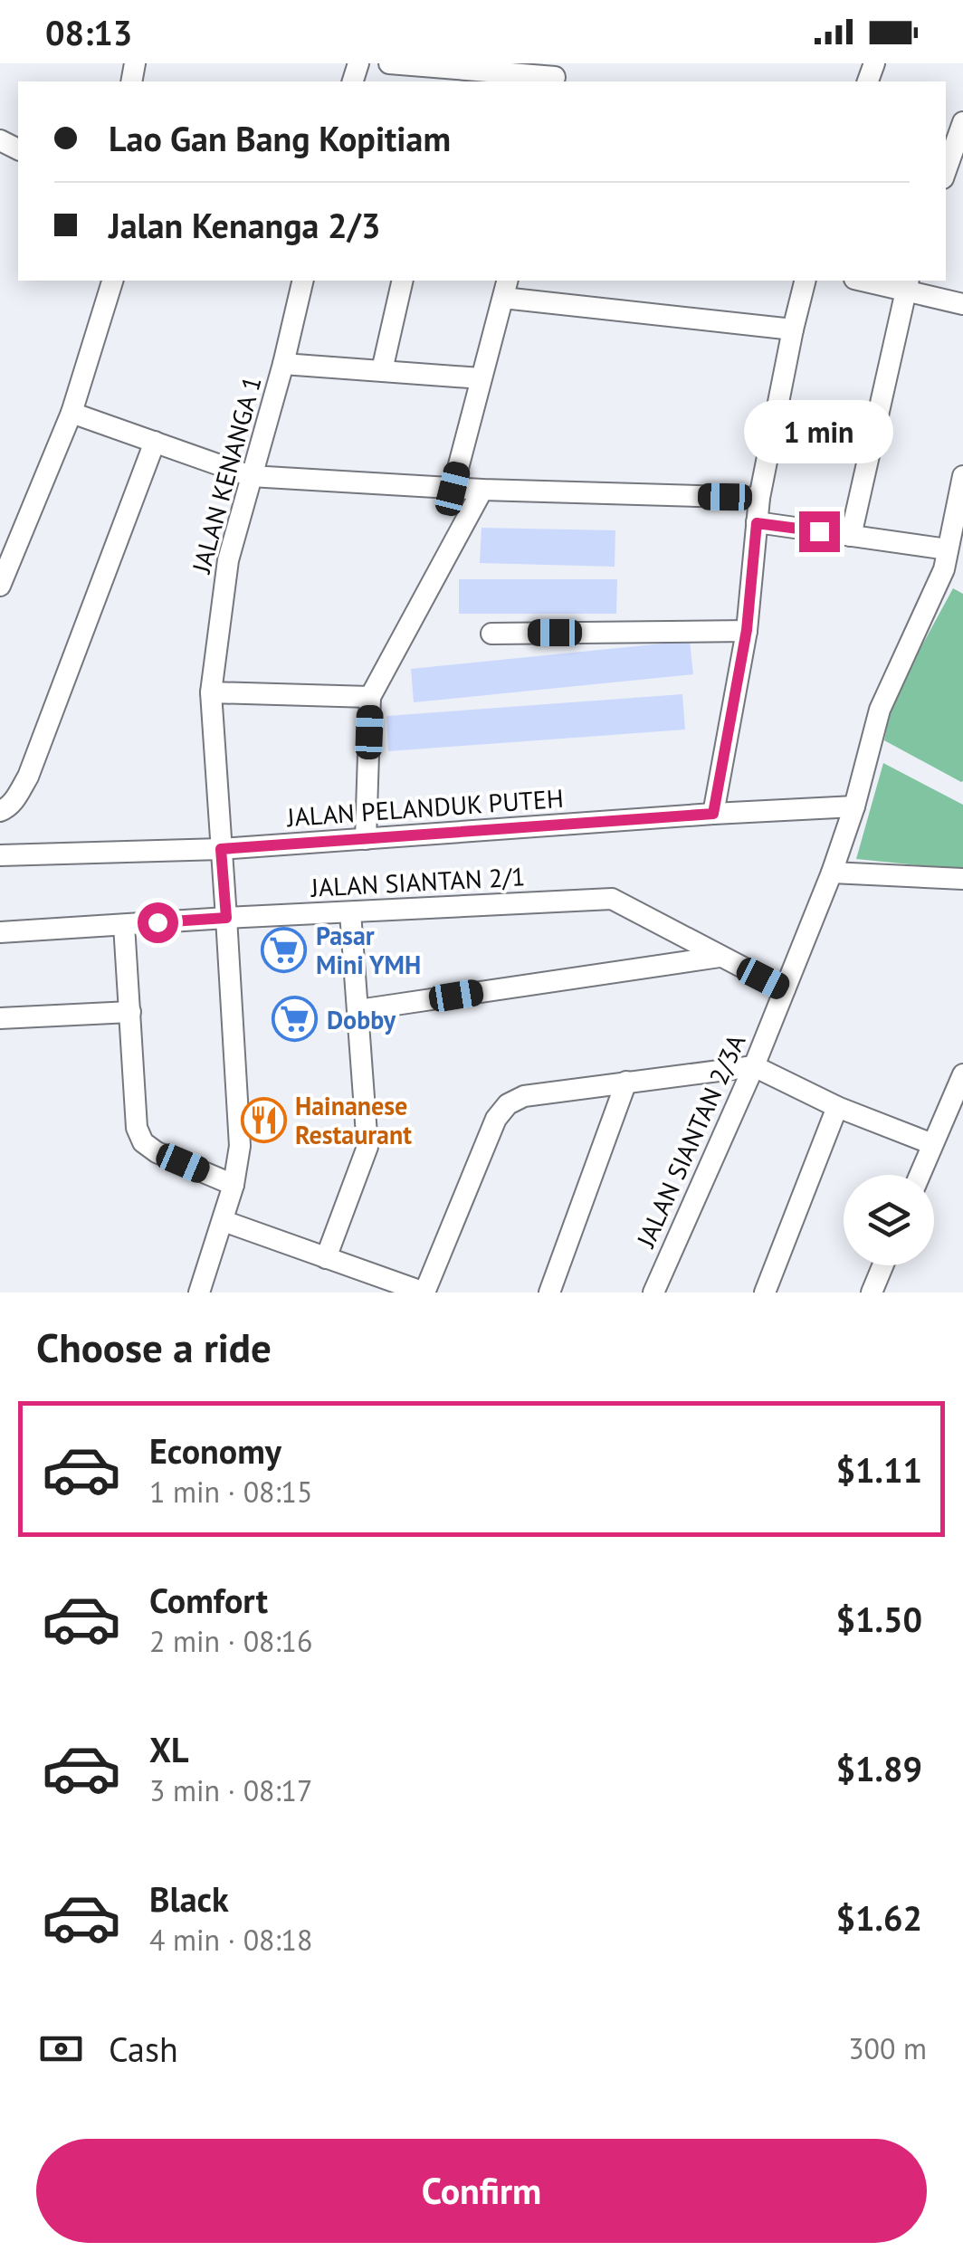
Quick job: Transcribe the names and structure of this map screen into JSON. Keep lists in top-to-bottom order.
{
  "streets": {
    "street": [
      "JALAN KENANGA 1",
      "JALAN PELANDUK PUTEH",
      "JALAN SIANTAN 2/1",
      "JALAN SIANTAN 2/3A"
    ]
  },
  "crossings": [
    ["JALAN KENANGA 1", "JALAN PELANDUK PUTEH"],
    ["JALAN KENANGA 1", "JALAN SIANTAN 2/1"],
    ["JALAN PELANDUK PUTEH", "JALAN SIANTAN 2/3A"]
  ],
  "places": {
    "supermarket": ["Pasar Mini YMH", "Dobby"],
    "restaurant": ["Hainanese Restaurant"]
  },
  "page": {
    "status": "08:13",
    "banner": ["Lao Gan Bang Kopitiam", "Jalan Kenanga 2/3"],
    "bubble": "1 min",
    "heading": "Choose a ride",
    "list": [
      {
        "name": "Economy",
        "note": "1 min · 08:15",
        "value": "$1.11"
      },
      {
        "name": "Comfort",
        "note": "2 min · 08:16",
        "value": "$1.50"
      },
      {
        "name": "XL",
        "note": "3 min · 08:17",
        "value": "$1.89"
      },
      {
        "name": "Black",
        "note": "4 min · 08:18",
        "value": "$1.62"
      }
    ],
    "pay": ["Cash", "300 m"],
    "buttons": "Confirm"
  }
}
